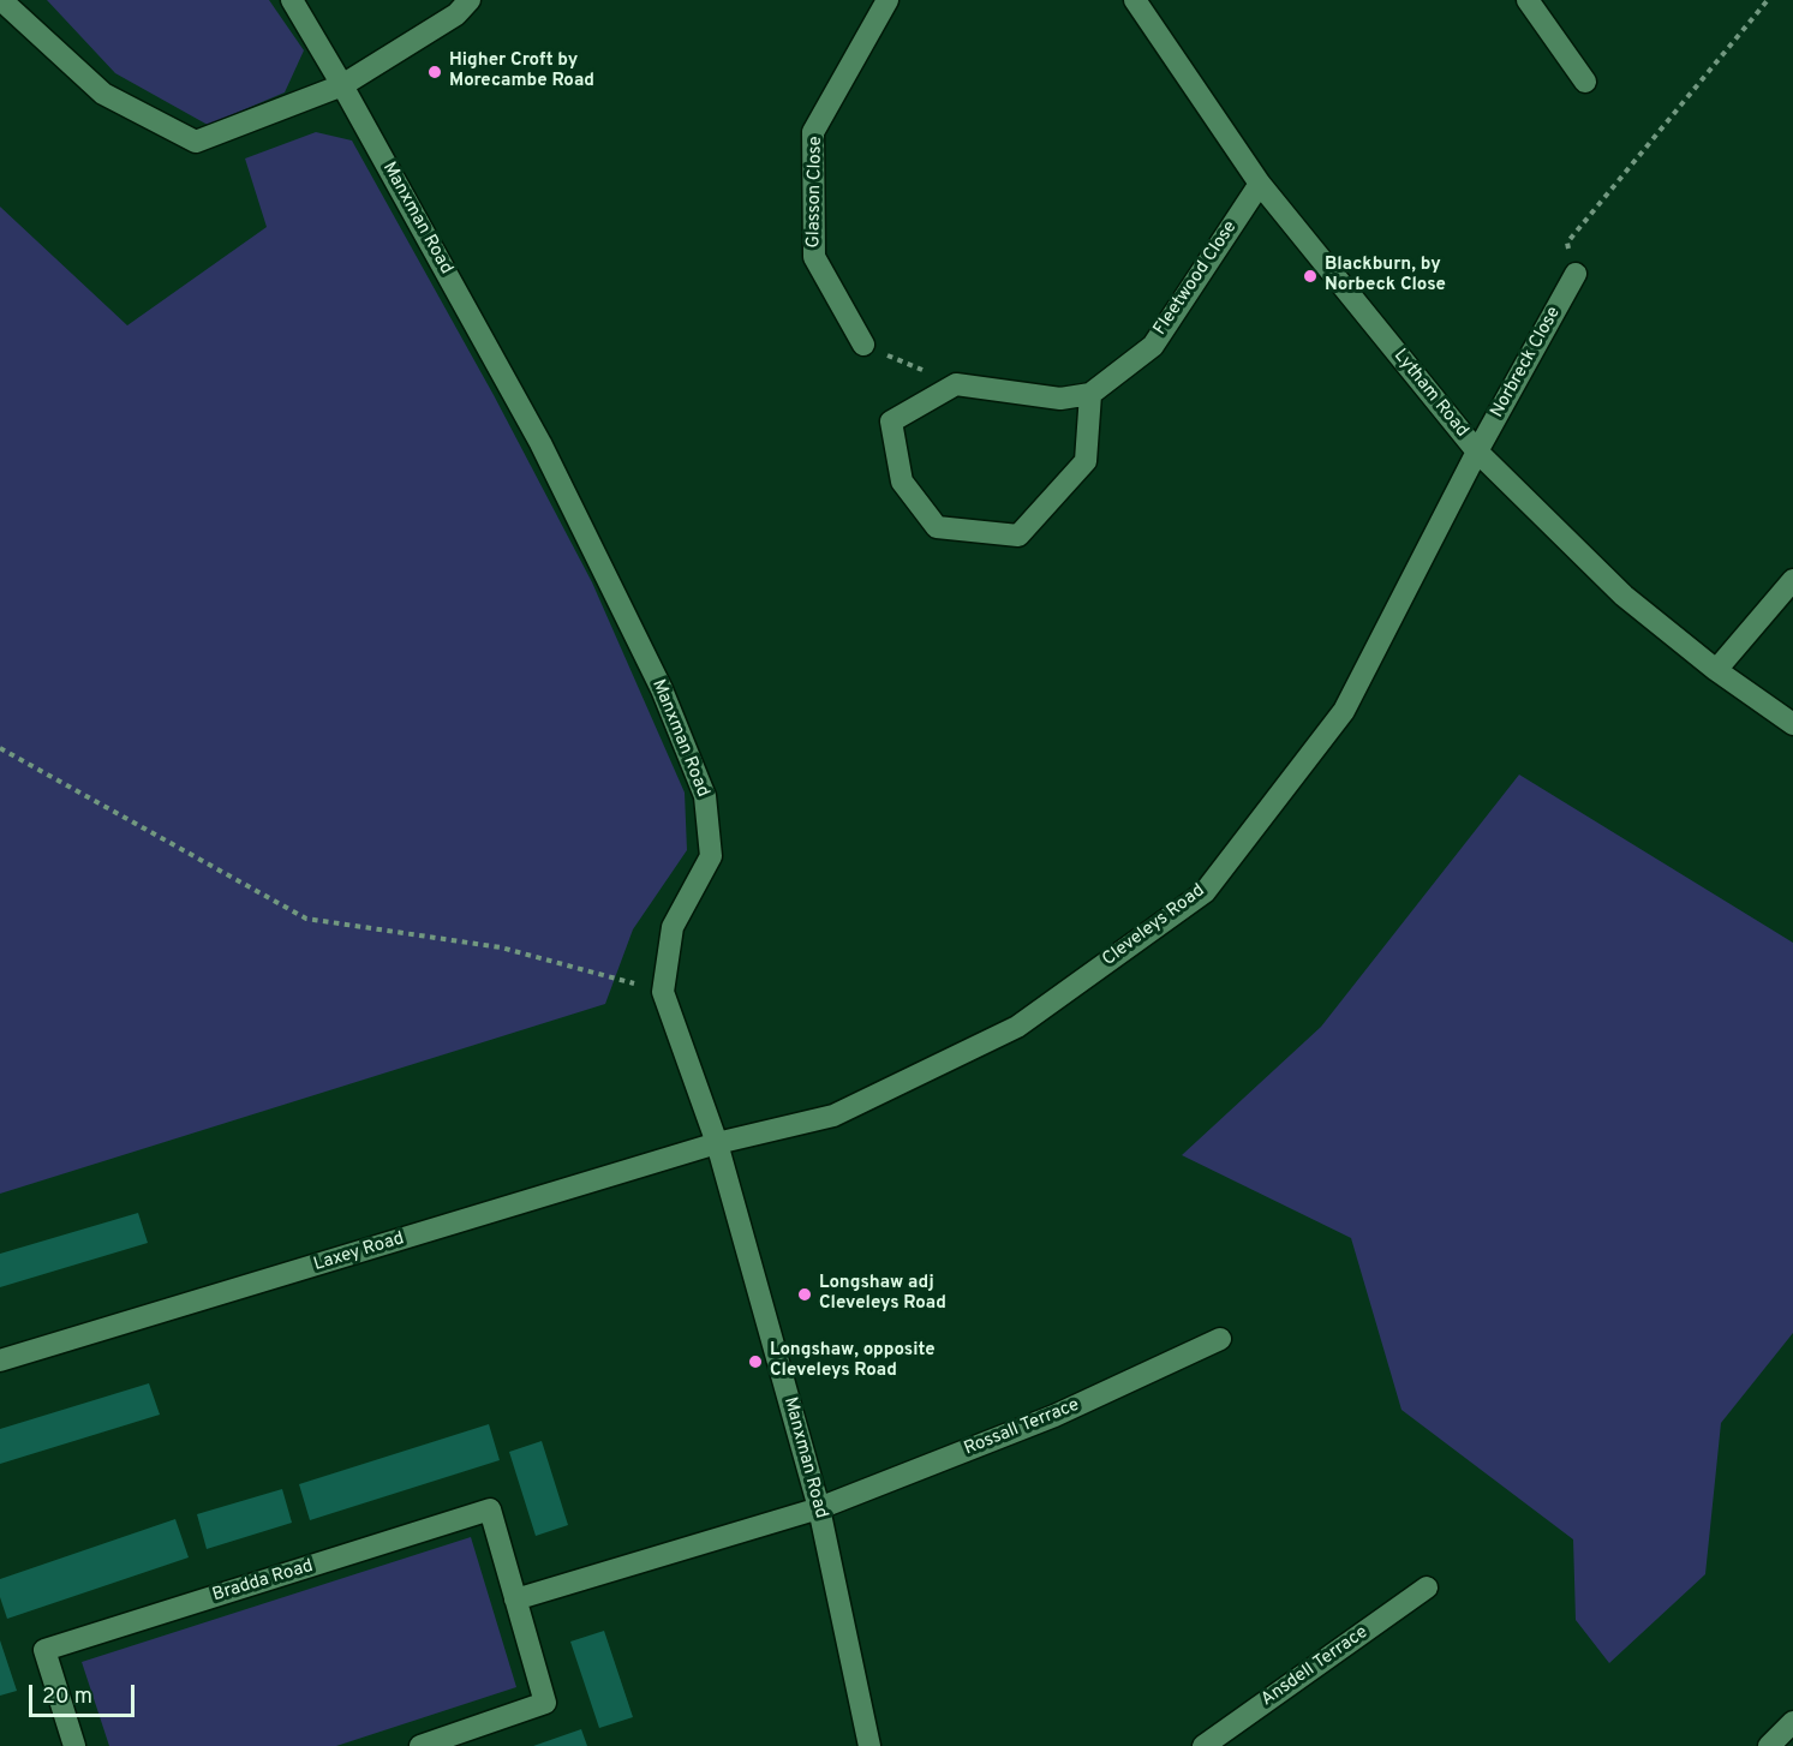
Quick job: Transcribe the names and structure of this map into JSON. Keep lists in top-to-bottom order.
{
  "streets": {
    "street": [
      "Glasson Close",
      "Manxman Road",
      "Fleetwood Close",
      "Norbreck Close",
      "Lytham Road",
      "Cleveleys Road",
      "Laxey Road",
      "Rossall Terrace",
      "Bradda Road",
      "Ansdell Terrace"
    ]
  },
  "crossings": [
    ["Manxman Road", "Cleveleys Road"],
    ["Manxman Road", "Laxey Road"],
    ["Manxman Road", "Rossall Terrace"],
    ["Fleetwood Close", "Lytham Road"],
    ["Norbreck Close", "Lytham Road"],
    ["Norbreck Close", "Cleveleys Road"],
    ["Lytham Road", "Cleveleys Road"],
    ["Cleveleys Road", "Laxey Road"]
  ],
  "places": [
    "Higher Croft by Morecambe Road",
    "Blackburn, by Norbeck Close",
    "Longshaw adj Cleveleys Road",
    "Longshaw, opposite Cleveleys Road"
  ],
  "scale_bar": "20 m"
}
